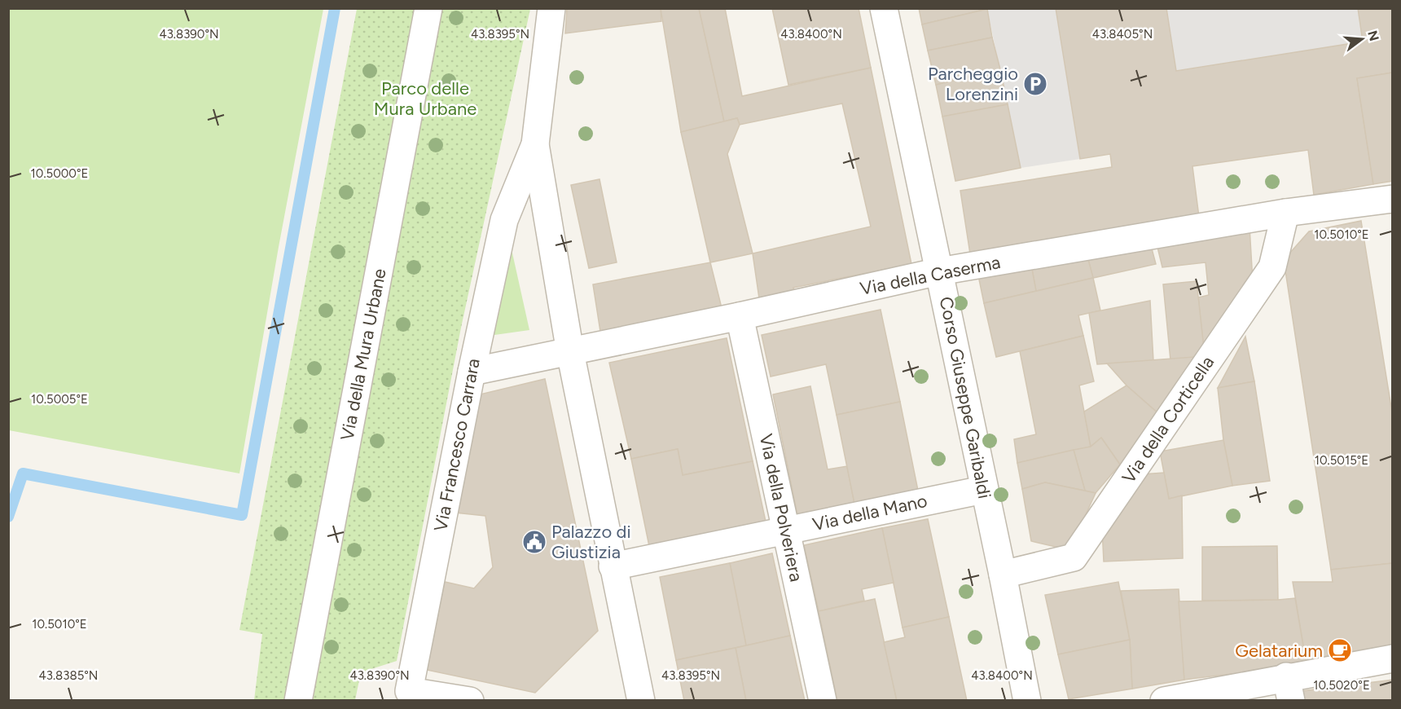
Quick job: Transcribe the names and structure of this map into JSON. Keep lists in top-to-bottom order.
{
  "streets": {
    "street": [
      "Via della Caserma",
      "Via della Mura Urbane",
      "Corso Giuseppe Garibaldi",
      "Via della Corticella",
      "Via Francesco Carrara",
      "Via della Polveriera",
      "Via della Mano"
    ]
  },
  "crossings": [
    ["Via della Caserma", "Corso Giuseppe Garibaldi"],
    ["Via della Caserma", "Via della Corticella"],
    ["Via della Caserma", "Via Francesco Carrara"],
    ["Via della Caserma", "Via della Polveriera"],
    ["Corso Giuseppe Garibaldi", "Via della Corticella"],
    ["Corso Giuseppe Garibaldi", "Via della Mano"],
    ["Via Francesco Carrara", "Via della Mano"],
    ["Via della Polveriera", "Via della Mano"]
  ],
  "parks": ["Parco delle Mura Urbane"],
  "places": {
    "parking": ["Parcheggio Lorenzini"],
    "public building": ["Palazzo di Giustizia"],
    "cafe": ["Gelatarium"]
  },
  "north": "right",
  "coordinates": [
    "43.8390°N",
    "43.8395°N",
    "43.8400°N",
    "43.8405°N",
    "10.5000°E",
    "10.5010°E",
    "10.5005°E",
    "10.5015°E",
    "43.8385°N",
    "10.5020°E"
  ]
}
